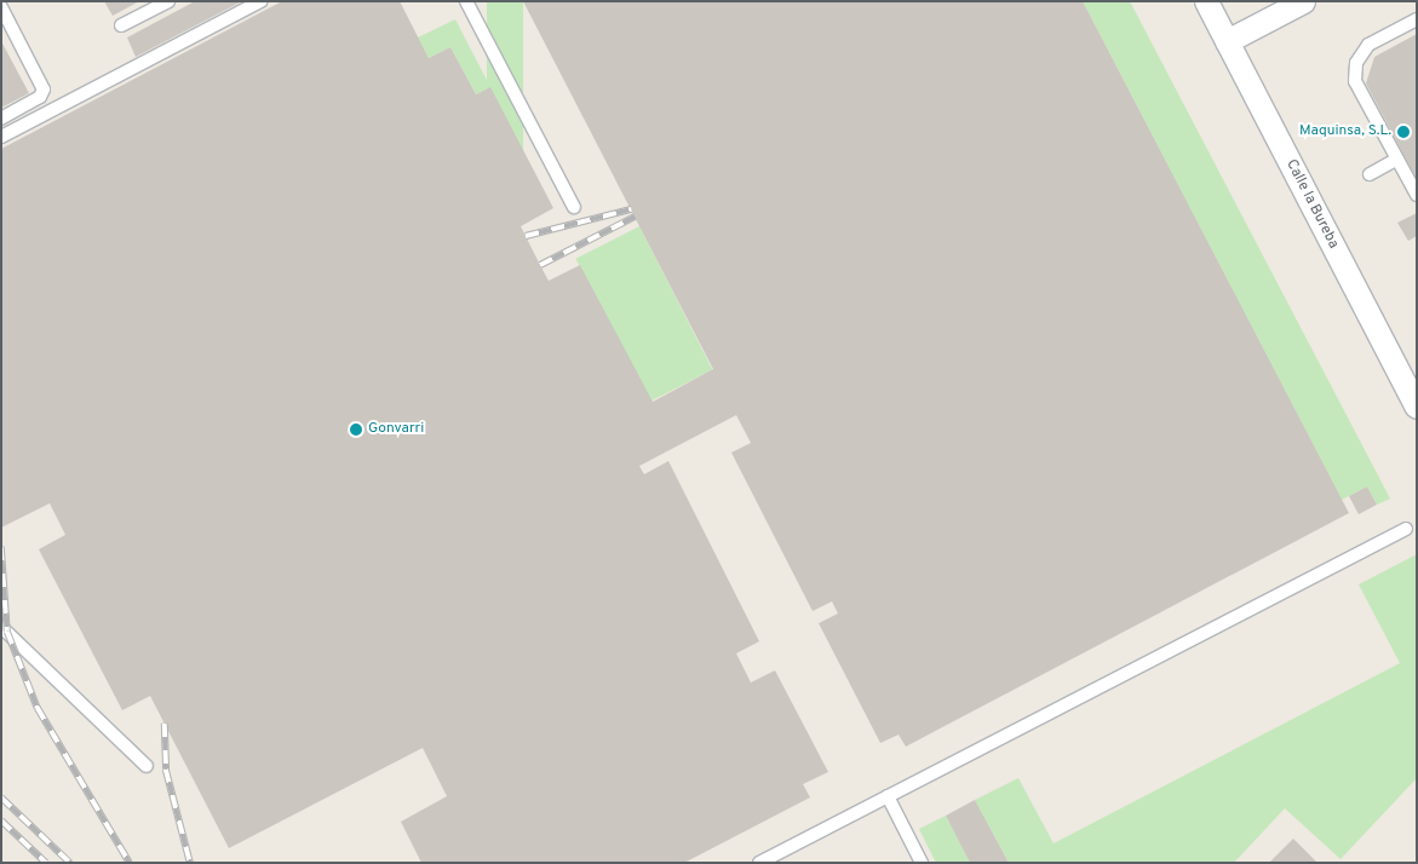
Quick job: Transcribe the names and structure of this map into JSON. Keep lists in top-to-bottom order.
{
  "streets": {
    "street": ["Calle la Bureba"]
  },
  "places": ["Maquinsa, S.L.", "Gonvarri"]
}
